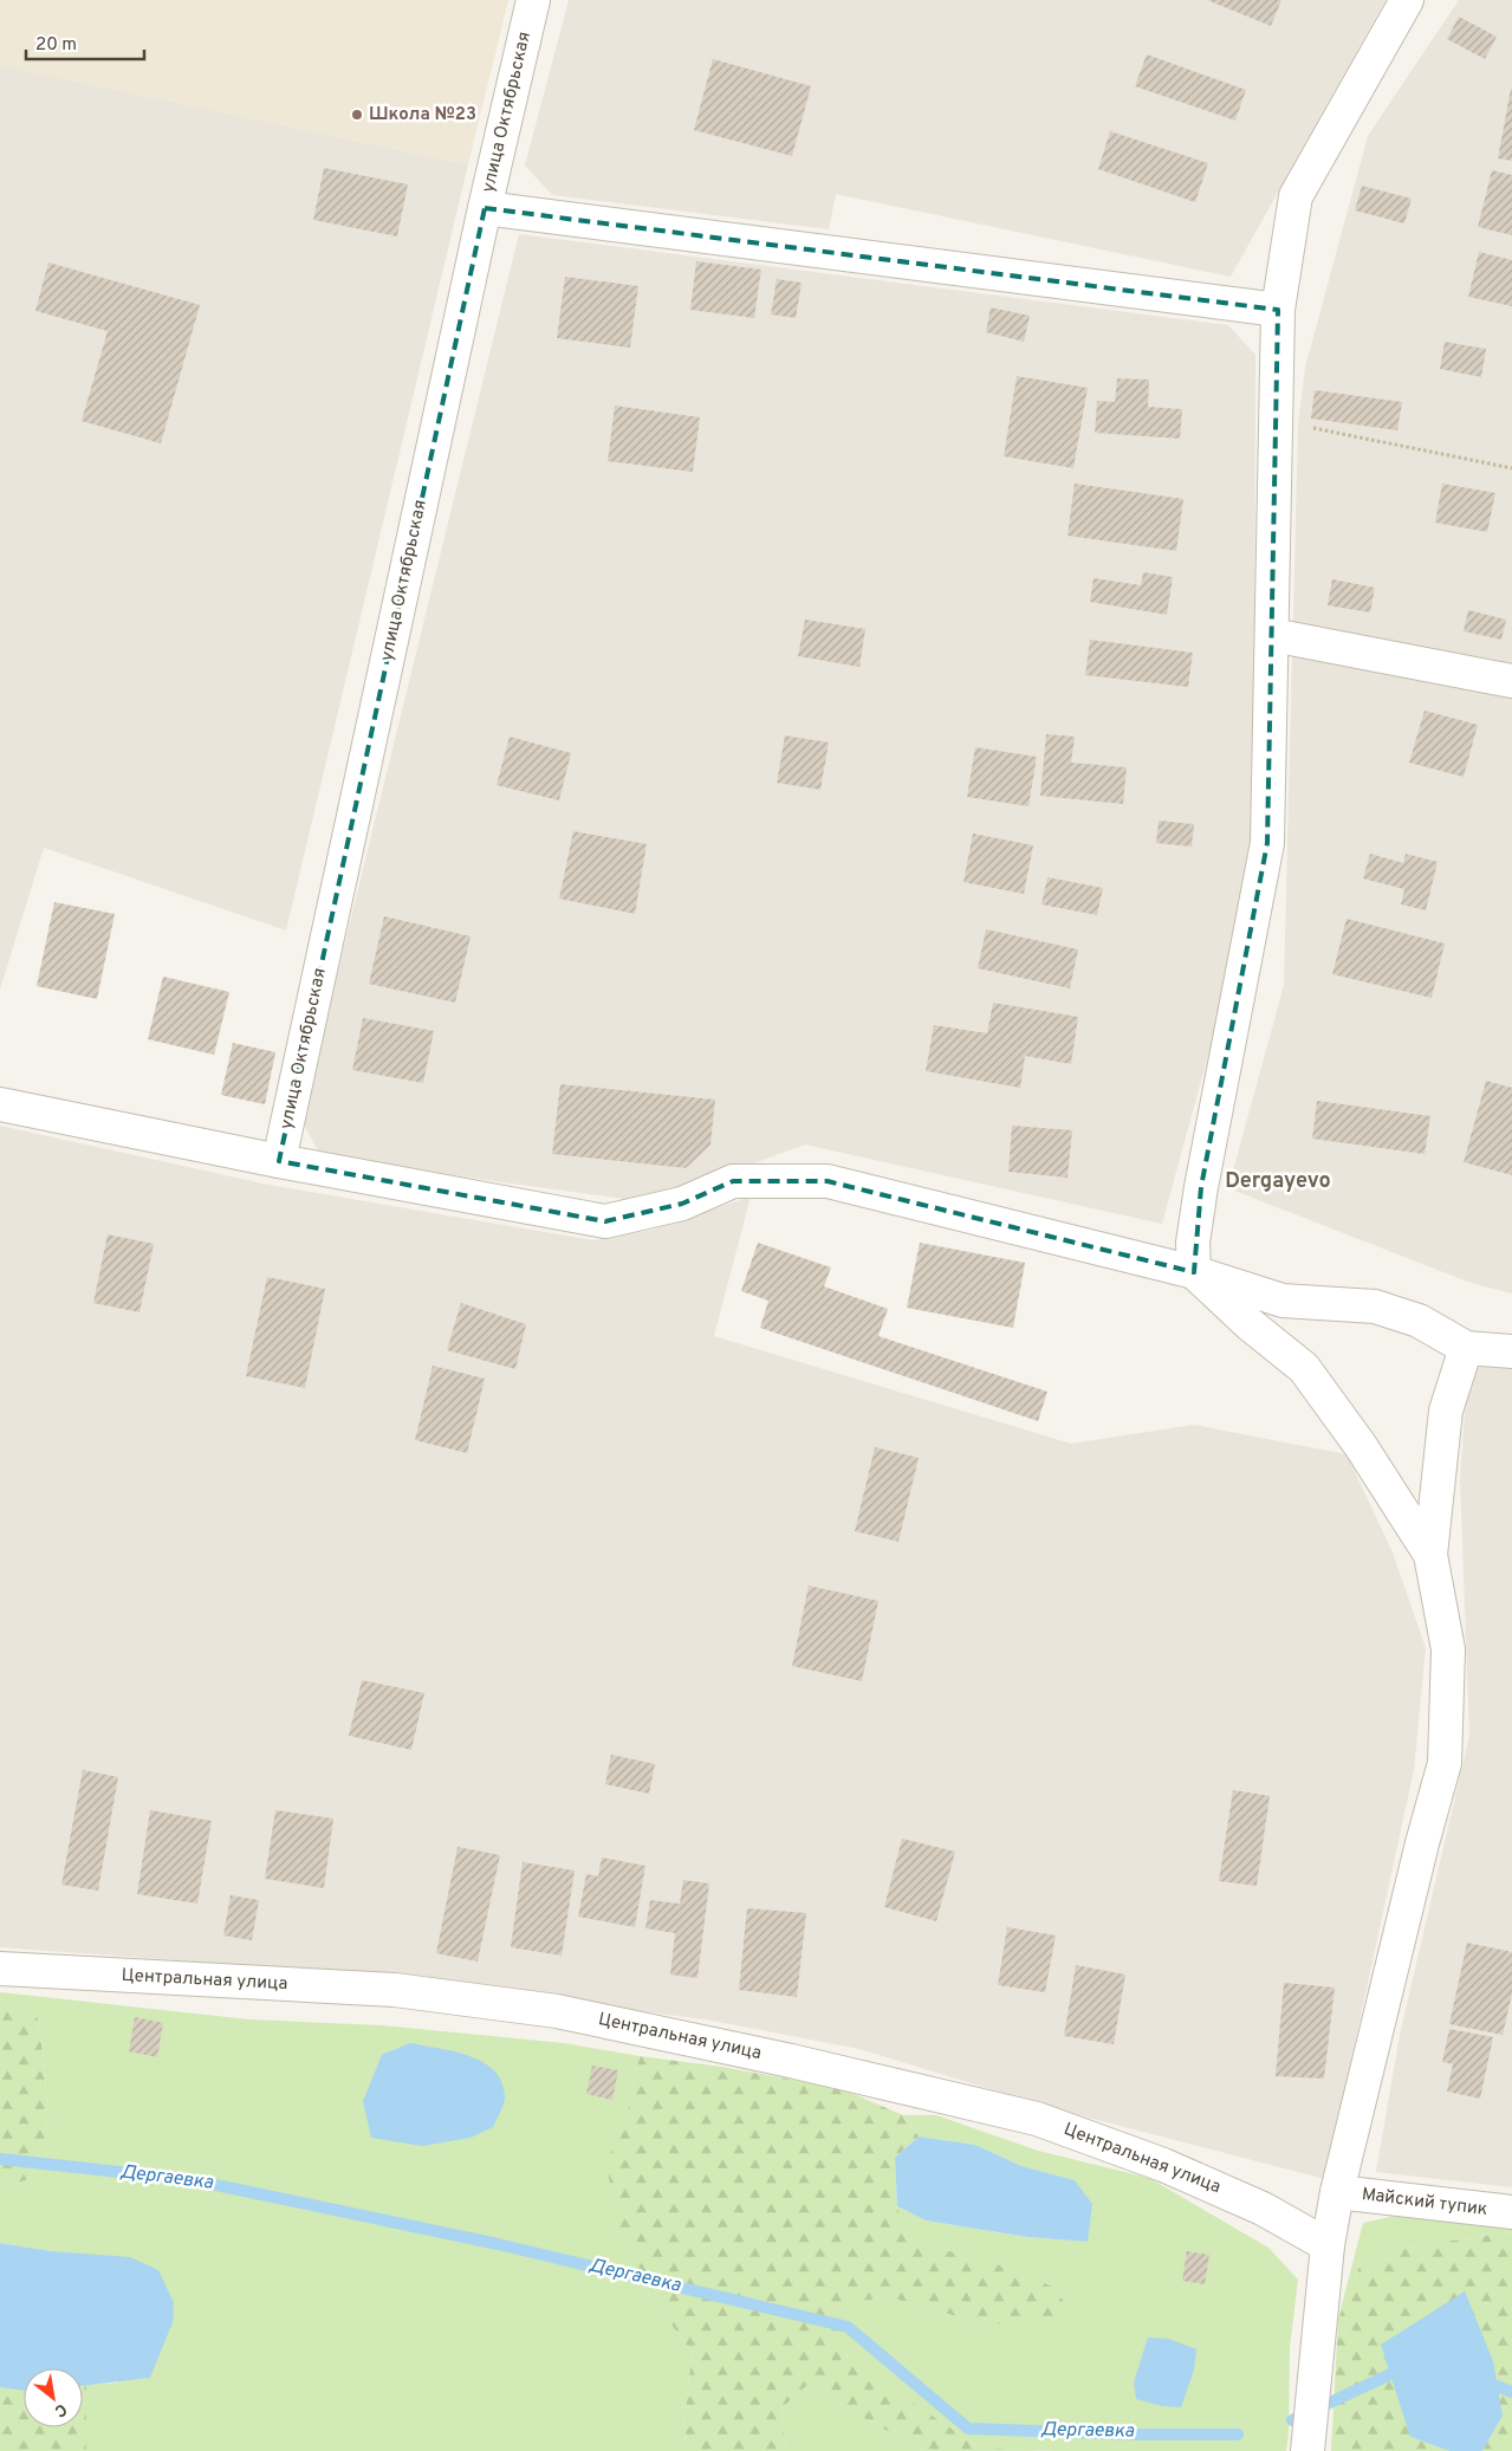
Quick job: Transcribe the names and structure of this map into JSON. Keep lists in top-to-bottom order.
{
  "streets": {
    "street": ["улица Октябрьская", "Центральная улица", "Майский тупик"]
  },
  "districts": ["Dergayevo"],
  "water": ["Дергаевка"],
  "places": ["Школа №23"],
  "scale_bar": "20 m",
  "north": "bottom right"
}
